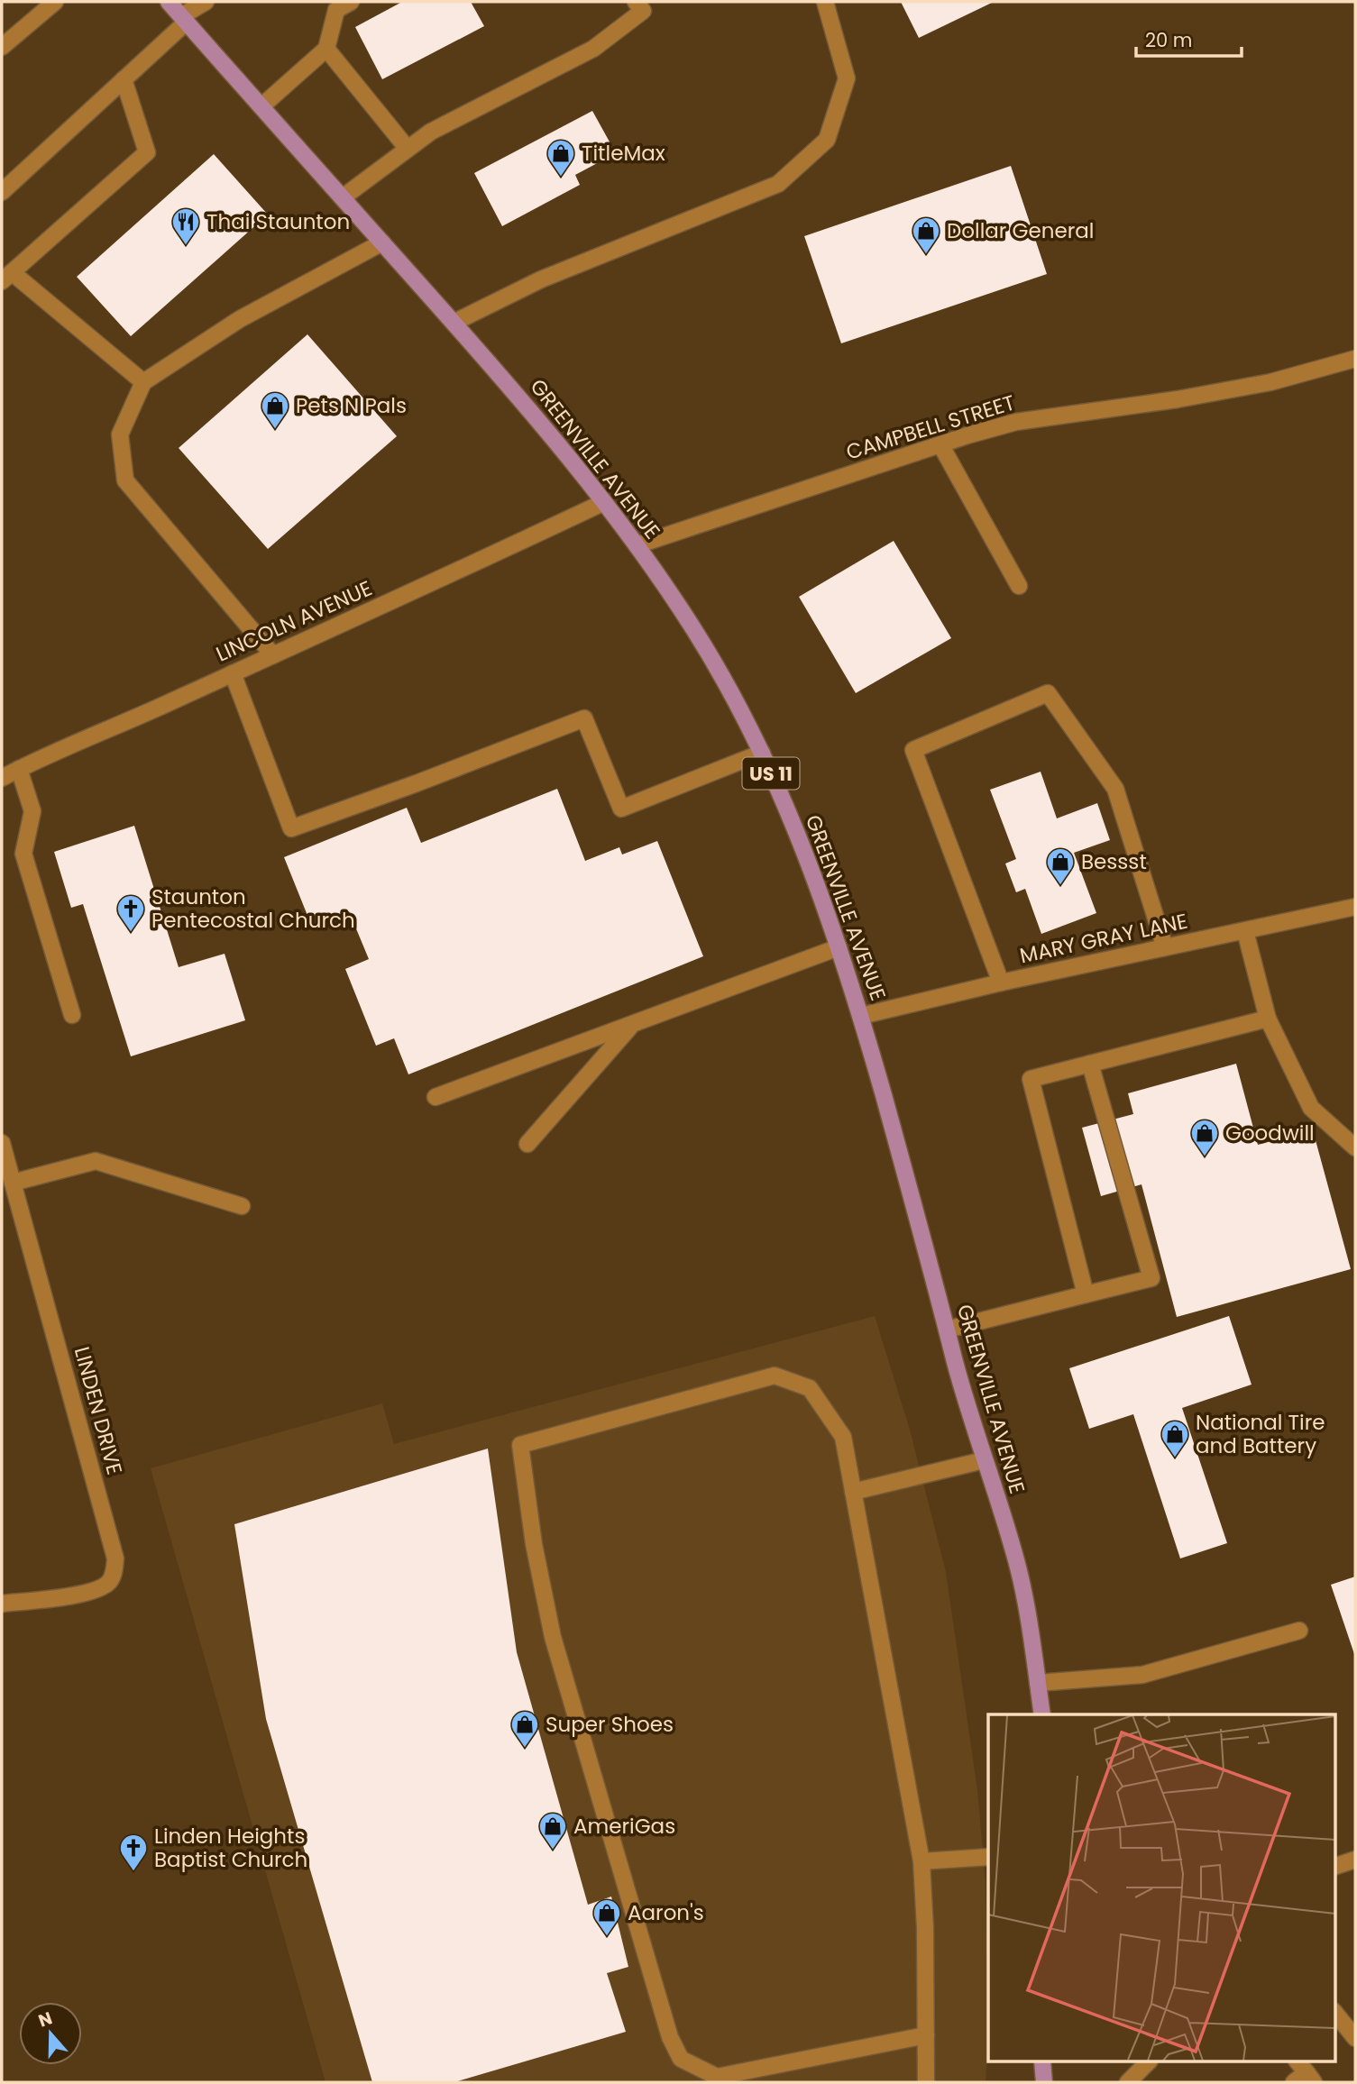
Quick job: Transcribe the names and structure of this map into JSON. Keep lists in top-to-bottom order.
{
  "streets": {
    "main road": ["GREENVILLE AVENUE", "US 11"],
    "street": [
      "CAMPBELL STREET",
      "LINCOLN AVENUE",
      "MARY GRAY LANE",
      "LINDEN DRIVE"
    ]
  },
  "crossings": [
    ["CAMPBELL STREET", "GREENVILLE AVENUE"],
    ["GREENVILLE AVENUE", "LINCOLN AVENUE"],
    ["GREENVILLE AVENUE", "MARY GRAY LANE"]
  ],
  "places": {
    "shop": [
      "TitleMax",
      "Dollar General",
      "Pets N Pals",
      "Bessst",
      "Goodwill",
      "National Tire and Battery",
      "Super Shoes",
      "AmeriGas",
      "Aaron's"
    ],
    "restaurant": ["Thai Staunton"],
    "church": ["Staunton Pentecostal Church", "Linden Heights Baptist Church"]
  },
  "scale_bar": "20 m",
  "north": "top"
}
